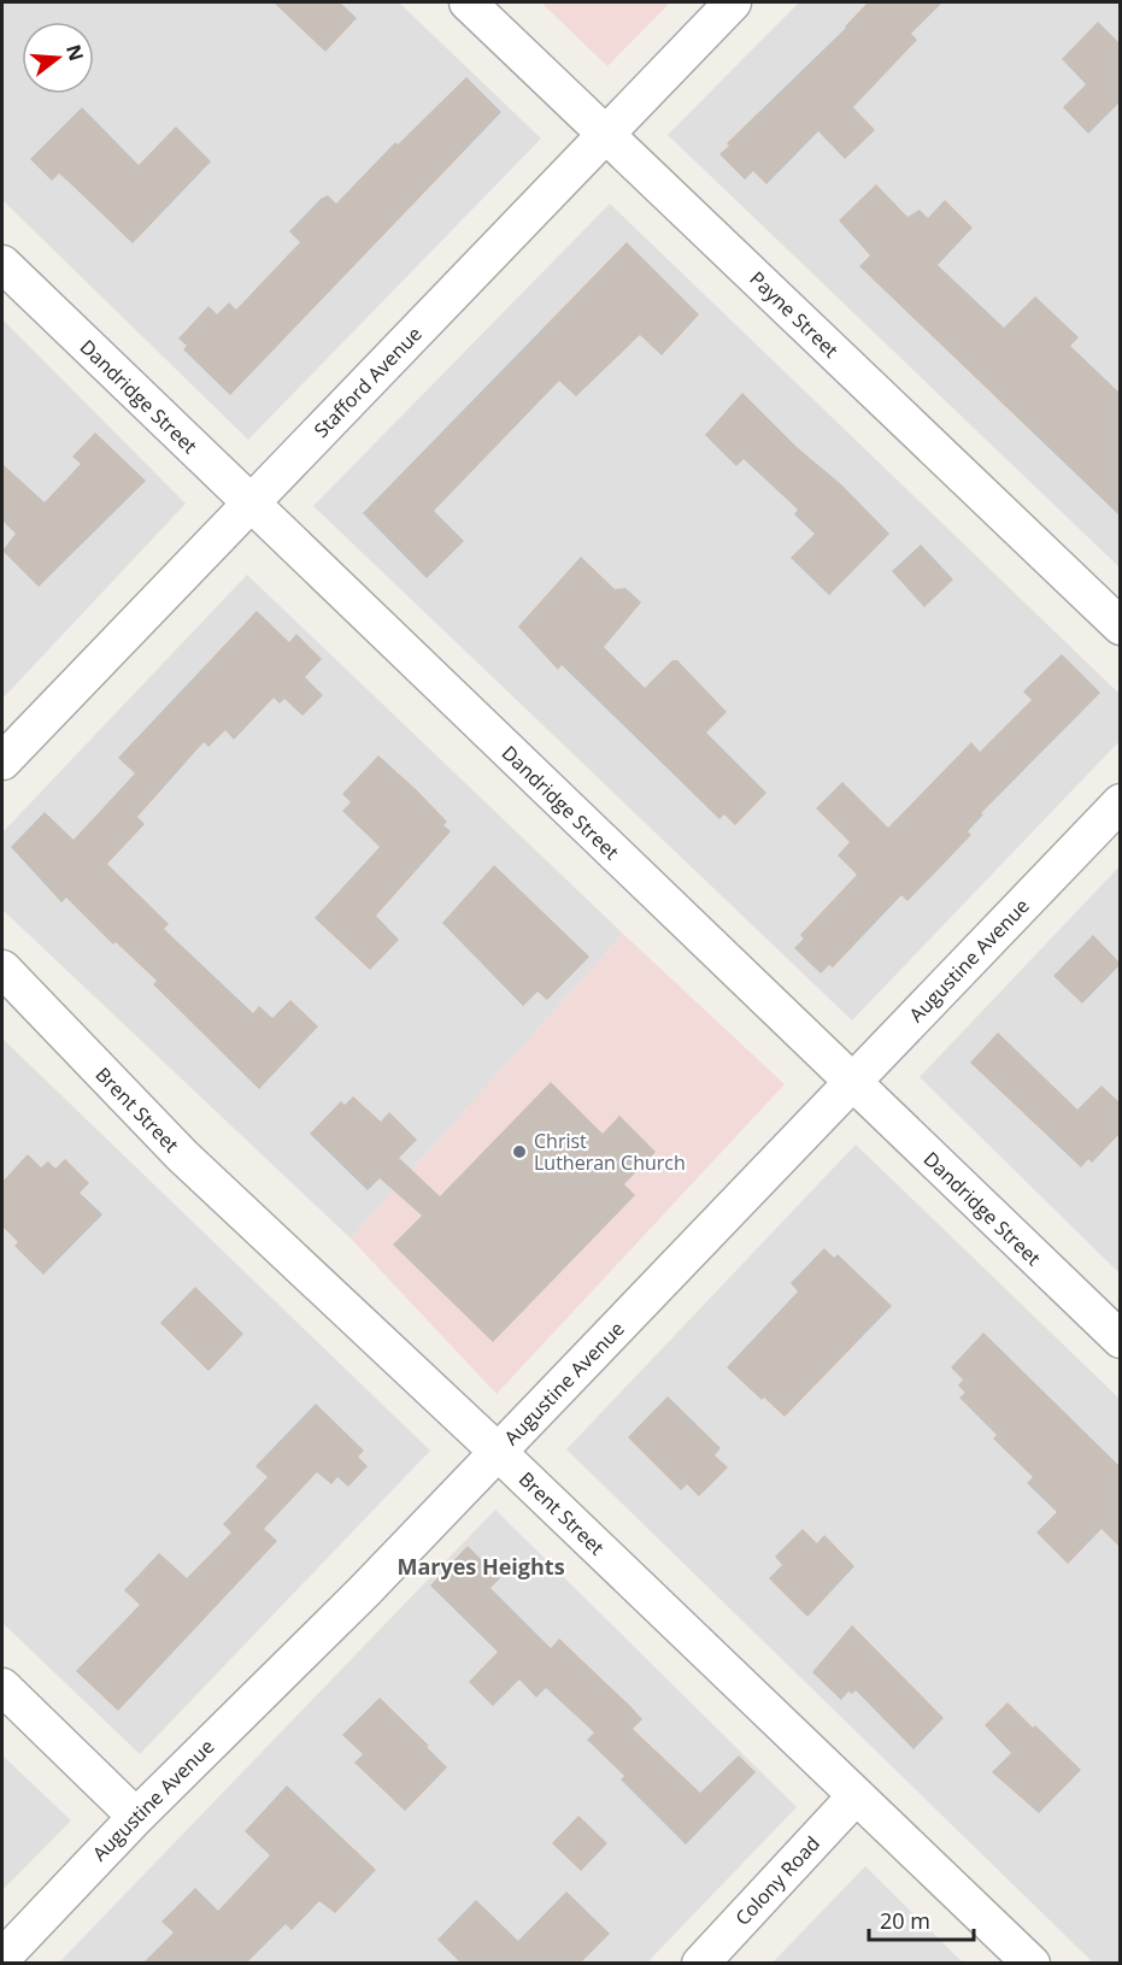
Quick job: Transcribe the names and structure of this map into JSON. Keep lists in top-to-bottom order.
{
  "streets": {
    "street": [
      "Payne Street",
      "Stafford Avenue",
      "Dandridge Street",
      "Augustine Avenue",
      "Brent Street",
      "Colony Road"
    ]
  },
  "crossings": [
    ["Payne Street", "Stafford Avenue"],
    ["Stafford Avenue", "Dandridge Street"],
    ["Dandridge Street", "Augustine Avenue"],
    ["Augustine Avenue", "Brent Street"],
    ["Brent Street", "Colony Road"]
  ],
  "districts": ["Maryes Heights"],
  "places": ["Christ Lutheran Church"],
  "scale_bar": "20 m",
  "north": "right"
}
